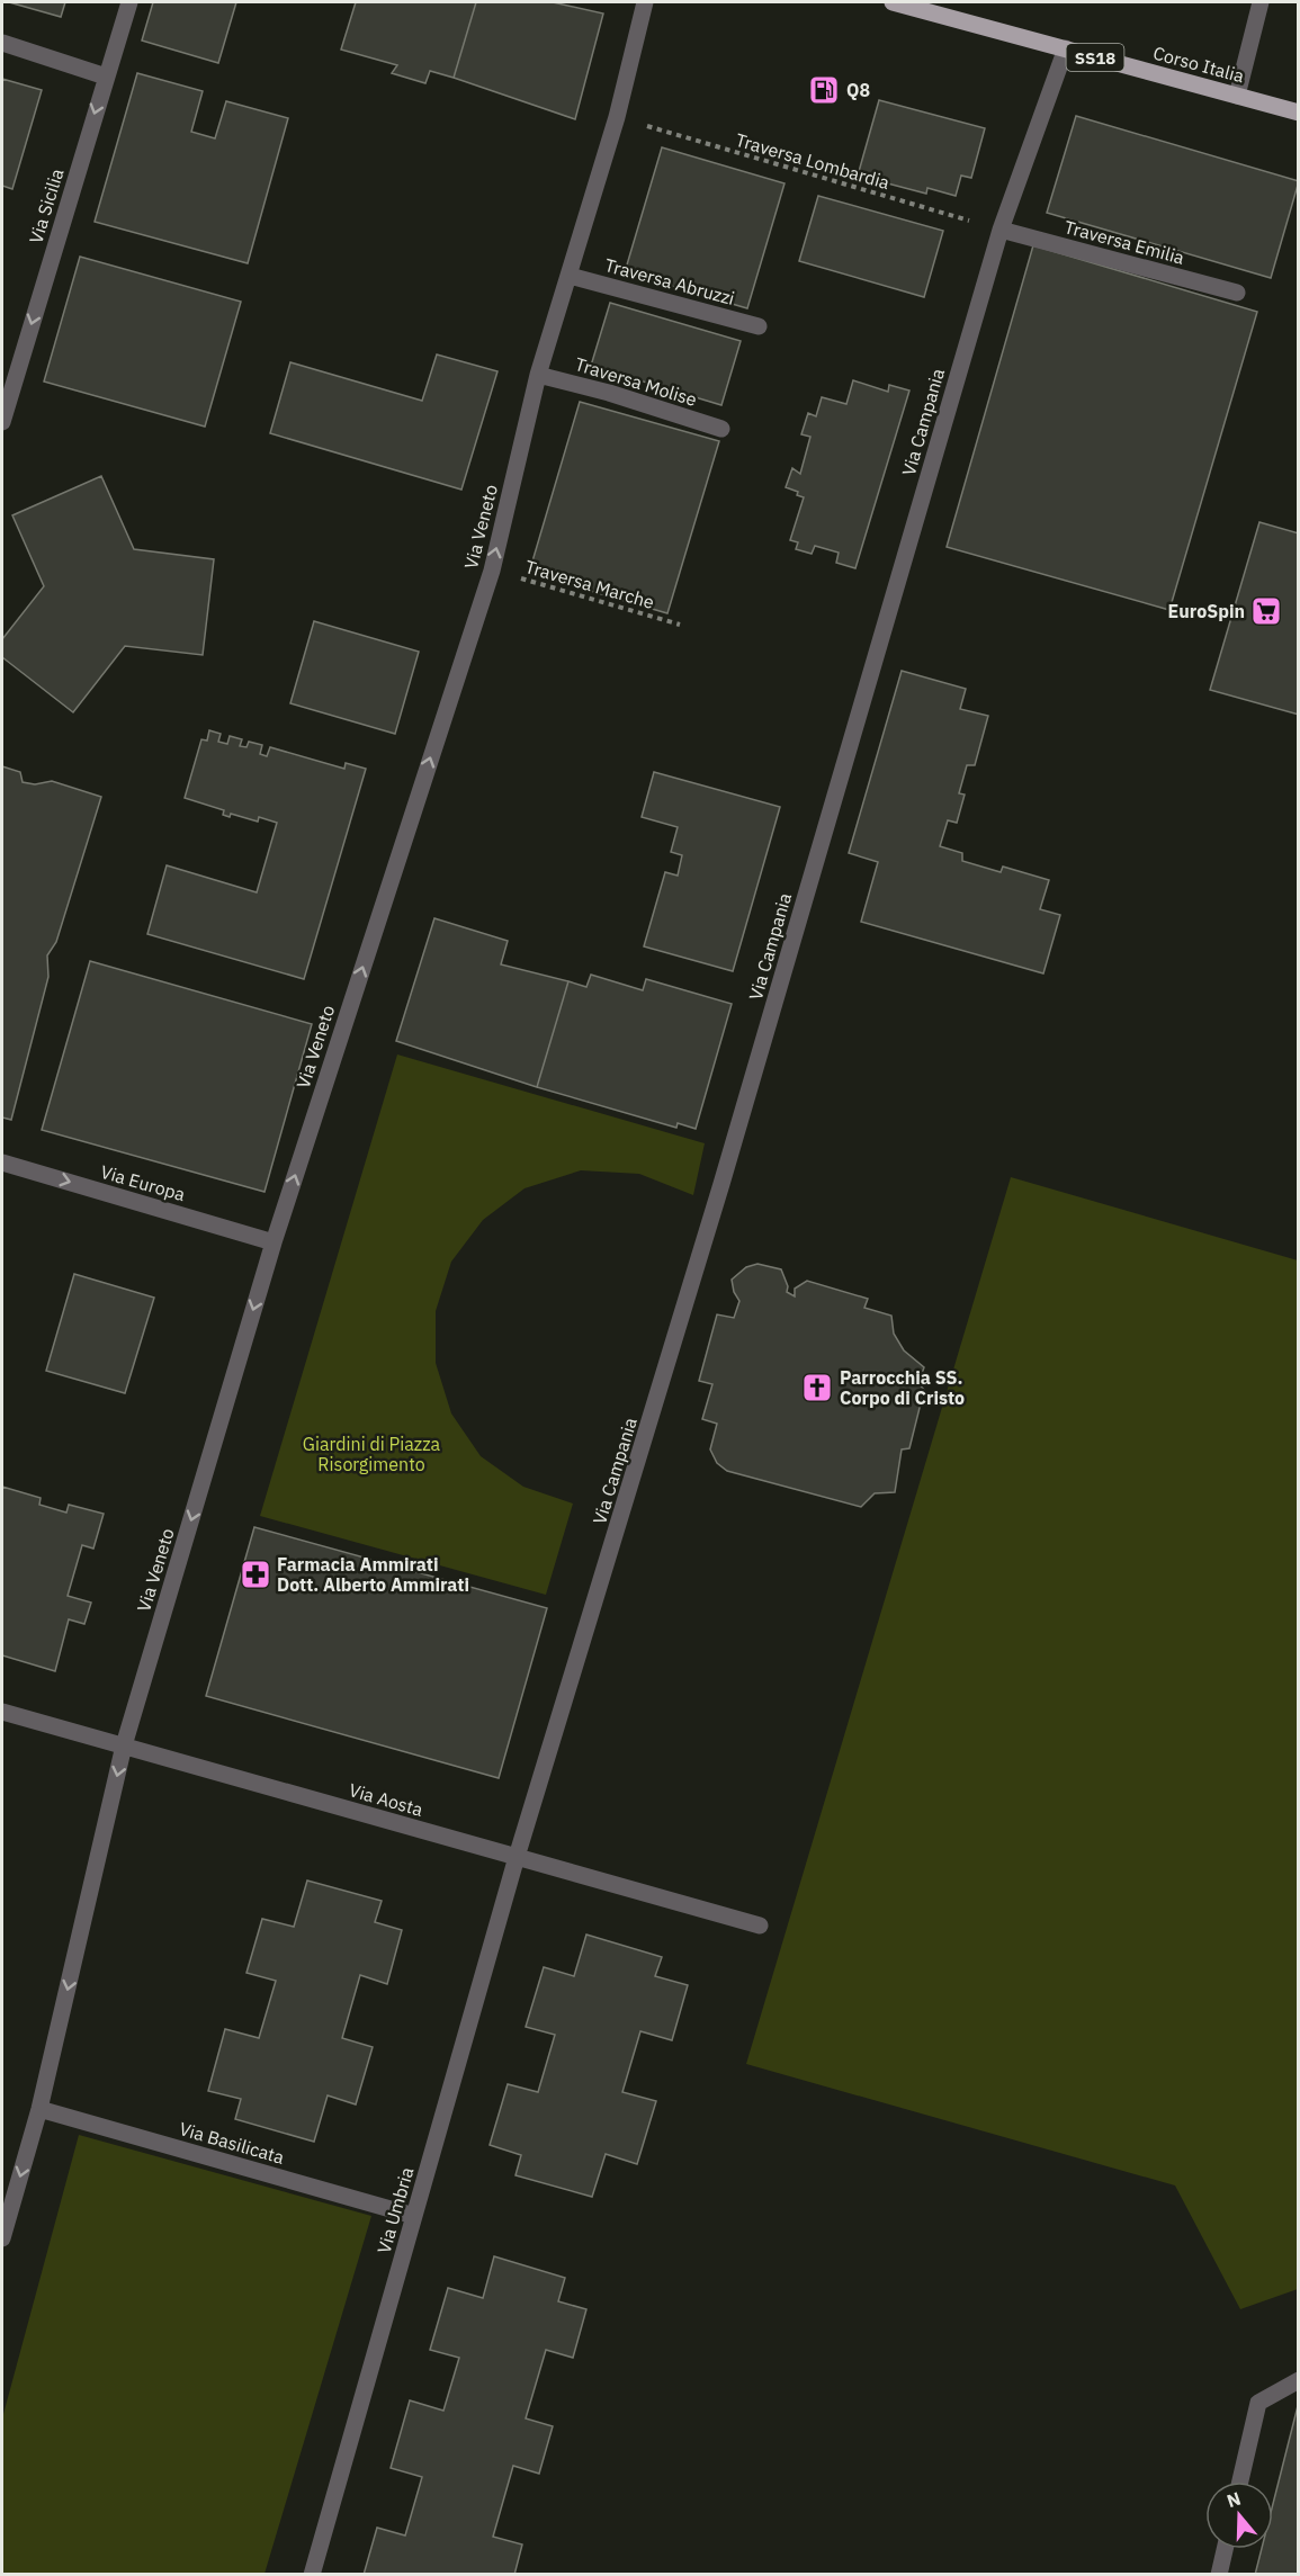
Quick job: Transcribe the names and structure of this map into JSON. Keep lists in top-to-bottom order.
{
  "streets": {
    "main road": ["SS18", "Corso Italia"],
    "street": [
      "Via Sicilia",
      "Traversa Emilia",
      "Traversa Abruzzi",
      "Traversa Molise",
      "Via Campania",
      "Via Veneto",
      "Via Europa",
      "Via Aosta",
      "Via Basilicata",
      "Via Umbria"
    ],
    "path": ["Traversa Lombardia", "Traversa Marche"]
  },
  "crossings": [
    ["Corso Italia", "Via Campania"],
    ["Traversa Lombardia", "Traversa Emilia"],
    ["Traversa Lombardia", "Via Campania"],
    ["Traversa Lombardia", "Via Veneto"],
    ["Traversa Emilia", "Via Campania"],
    ["Traversa Abruzzi", "Via Veneto"],
    ["Traversa Molise", "Via Veneto"],
    ["Via Campania", "Via Aosta"],
    ["Via Campania", "Via Umbria"],
    ["Via Veneto", "Traversa Marche"],
    ["Via Veneto", "Via Europa"],
    ["Via Veneto", "Via Aosta"],
    ["Via Veneto", "Via Basilicata"],
    ["Via Aosta", "Via Umbria"],
    ["Via Basilicata", "Via Umbria"]
  ],
  "one_way": ["Via Sicilia", "Via Europa"],
  "parks": ["Giardini di Piazza Risorgimento"],
  "places": {
    "fuel station": ["Q8"],
    "supermarket": ["EuroSpin"],
    "church": ["Parrocchia SS. Corpo di Cristo"],
    "pharmacy": ["Farmacia Ammirati Dott. Alberto Ammirati"]
  },
  "north": "top"
}
